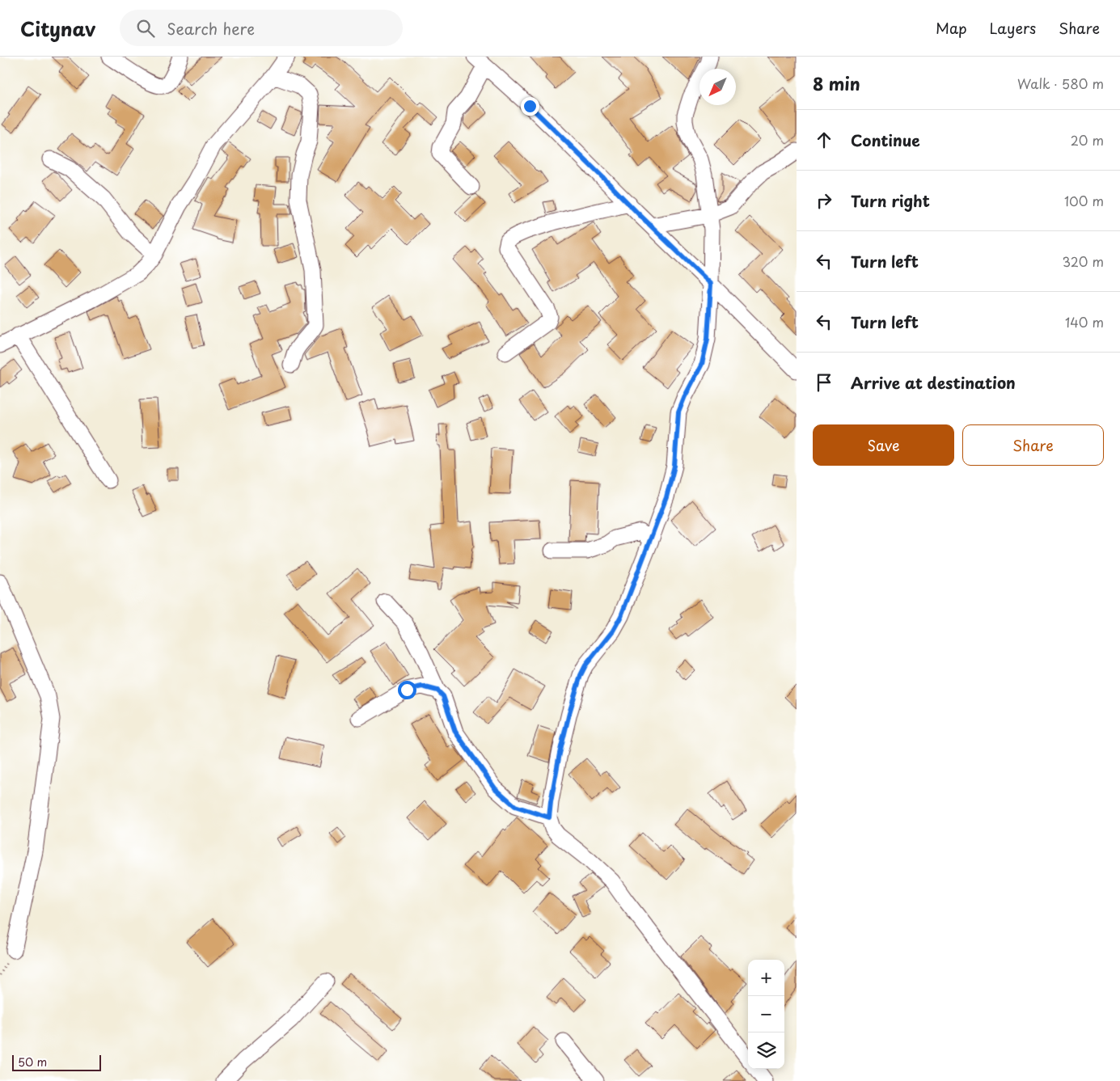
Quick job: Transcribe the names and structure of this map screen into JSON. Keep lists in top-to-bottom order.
{
  "scale_bar": "50 m",
  "north": "bottom left",
  "page": {
    "header": "Citynav",
    "search": "Search here",
    "nav": ["Map", "Layers", "Share"],
    "heading": ["8 min", "Walk · 580 m"],
    "list": [
      ["Continue", "20 m"],
      ["Turn right", "100 m"],
      ["Turn left", "320 m"],
      ["Turn left", "140 m"],
      "Arrive at destination"
    ],
    "buttons": ["Save", "Share"],
    "map_buttons": ["+", "−"],
    "scale": "50 m"
  }
}
